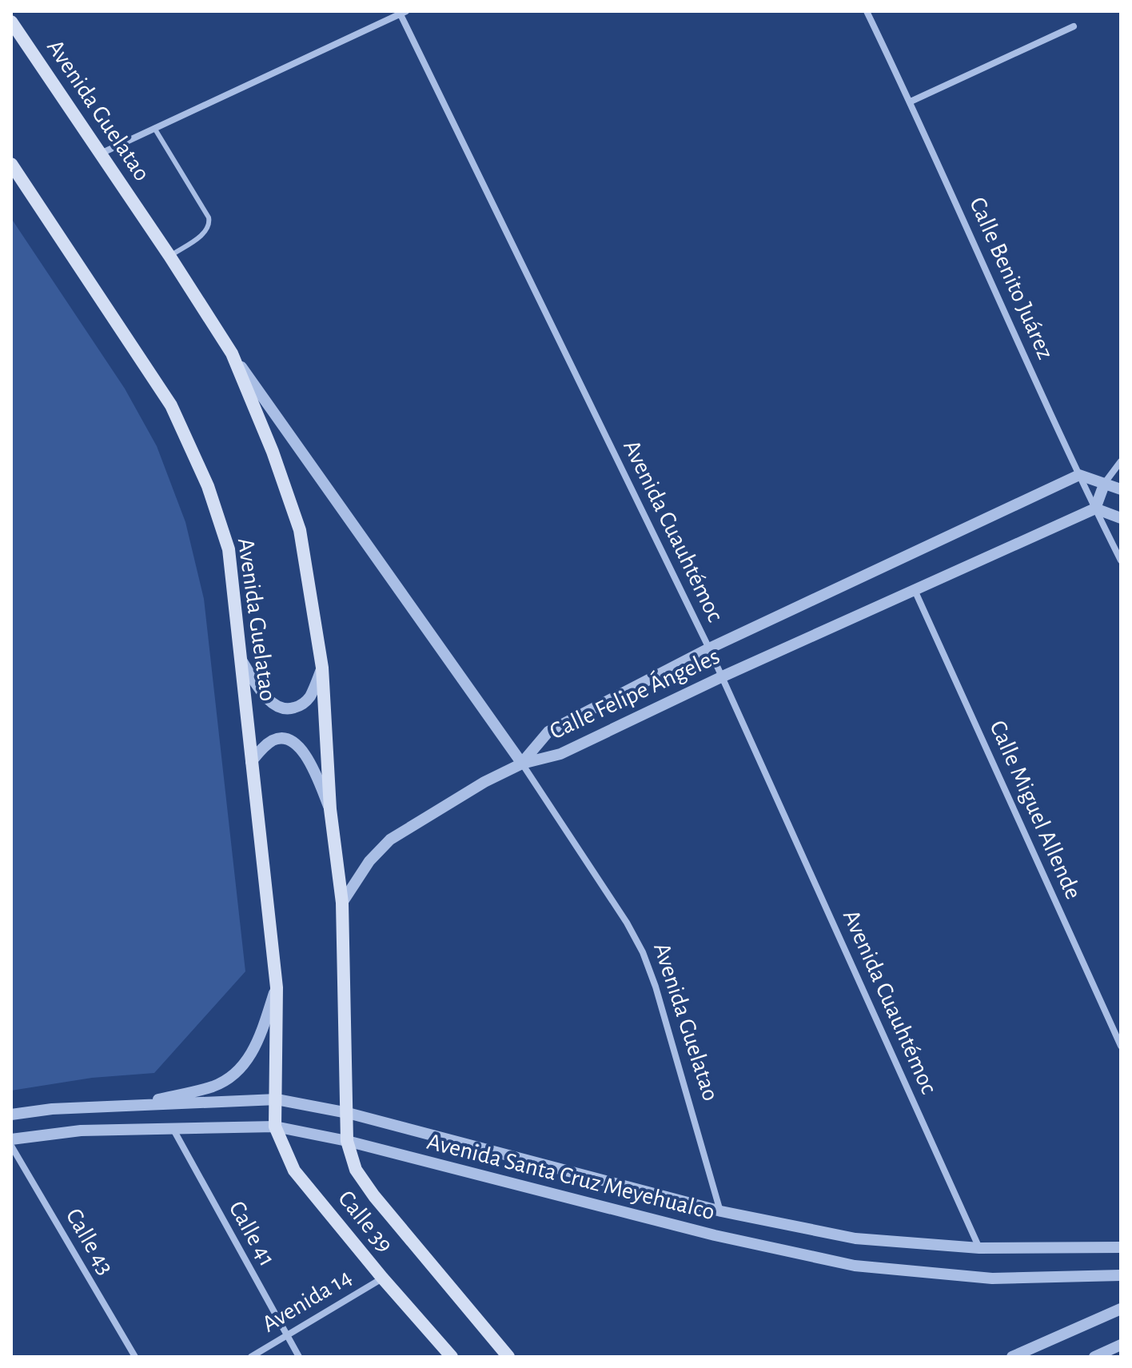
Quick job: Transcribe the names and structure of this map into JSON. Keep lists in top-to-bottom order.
{
  "streets": {
    "main road": ["Avenida Guelatao", "Calle 39"],
    "street": [
      "Calle Benito Juárez",
      "Avenida Cuauhtémoc",
      "Calle Felipe Ángeles",
      "Calle Miguel Allende",
      "Avenida Santa Cruz Meyehualco",
      "Calle 41",
      "Calle 43",
      "Avenida 14"
    ]
  },
  "crossings": [
    ["Avenida Guelatao", "Calle Felipe Ángeles"],
    ["Avenida Guelatao", "Avenida Santa Cruz Meyehualco"],
    ["Avenida Guelatao", "Calle 39"],
    ["Calle Benito Juárez", "Calle Felipe Ángeles"],
    ["Avenida Cuauhtémoc", "Calle Felipe Ángeles"],
    ["Avenida Cuauhtémoc", "Avenida Santa Cruz Meyehualco"],
    ["Calle Felipe Ángeles", "Calle Miguel Allende"],
    ["Avenida Santa Cruz Meyehualco", "Calle 39"],
    ["Avenida Santa Cruz Meyehualco", "Calle 41"],
    ["Calle 39", "Avenida 14"],
    ["Calle 41", "Avenida 14"]
  ]
}
